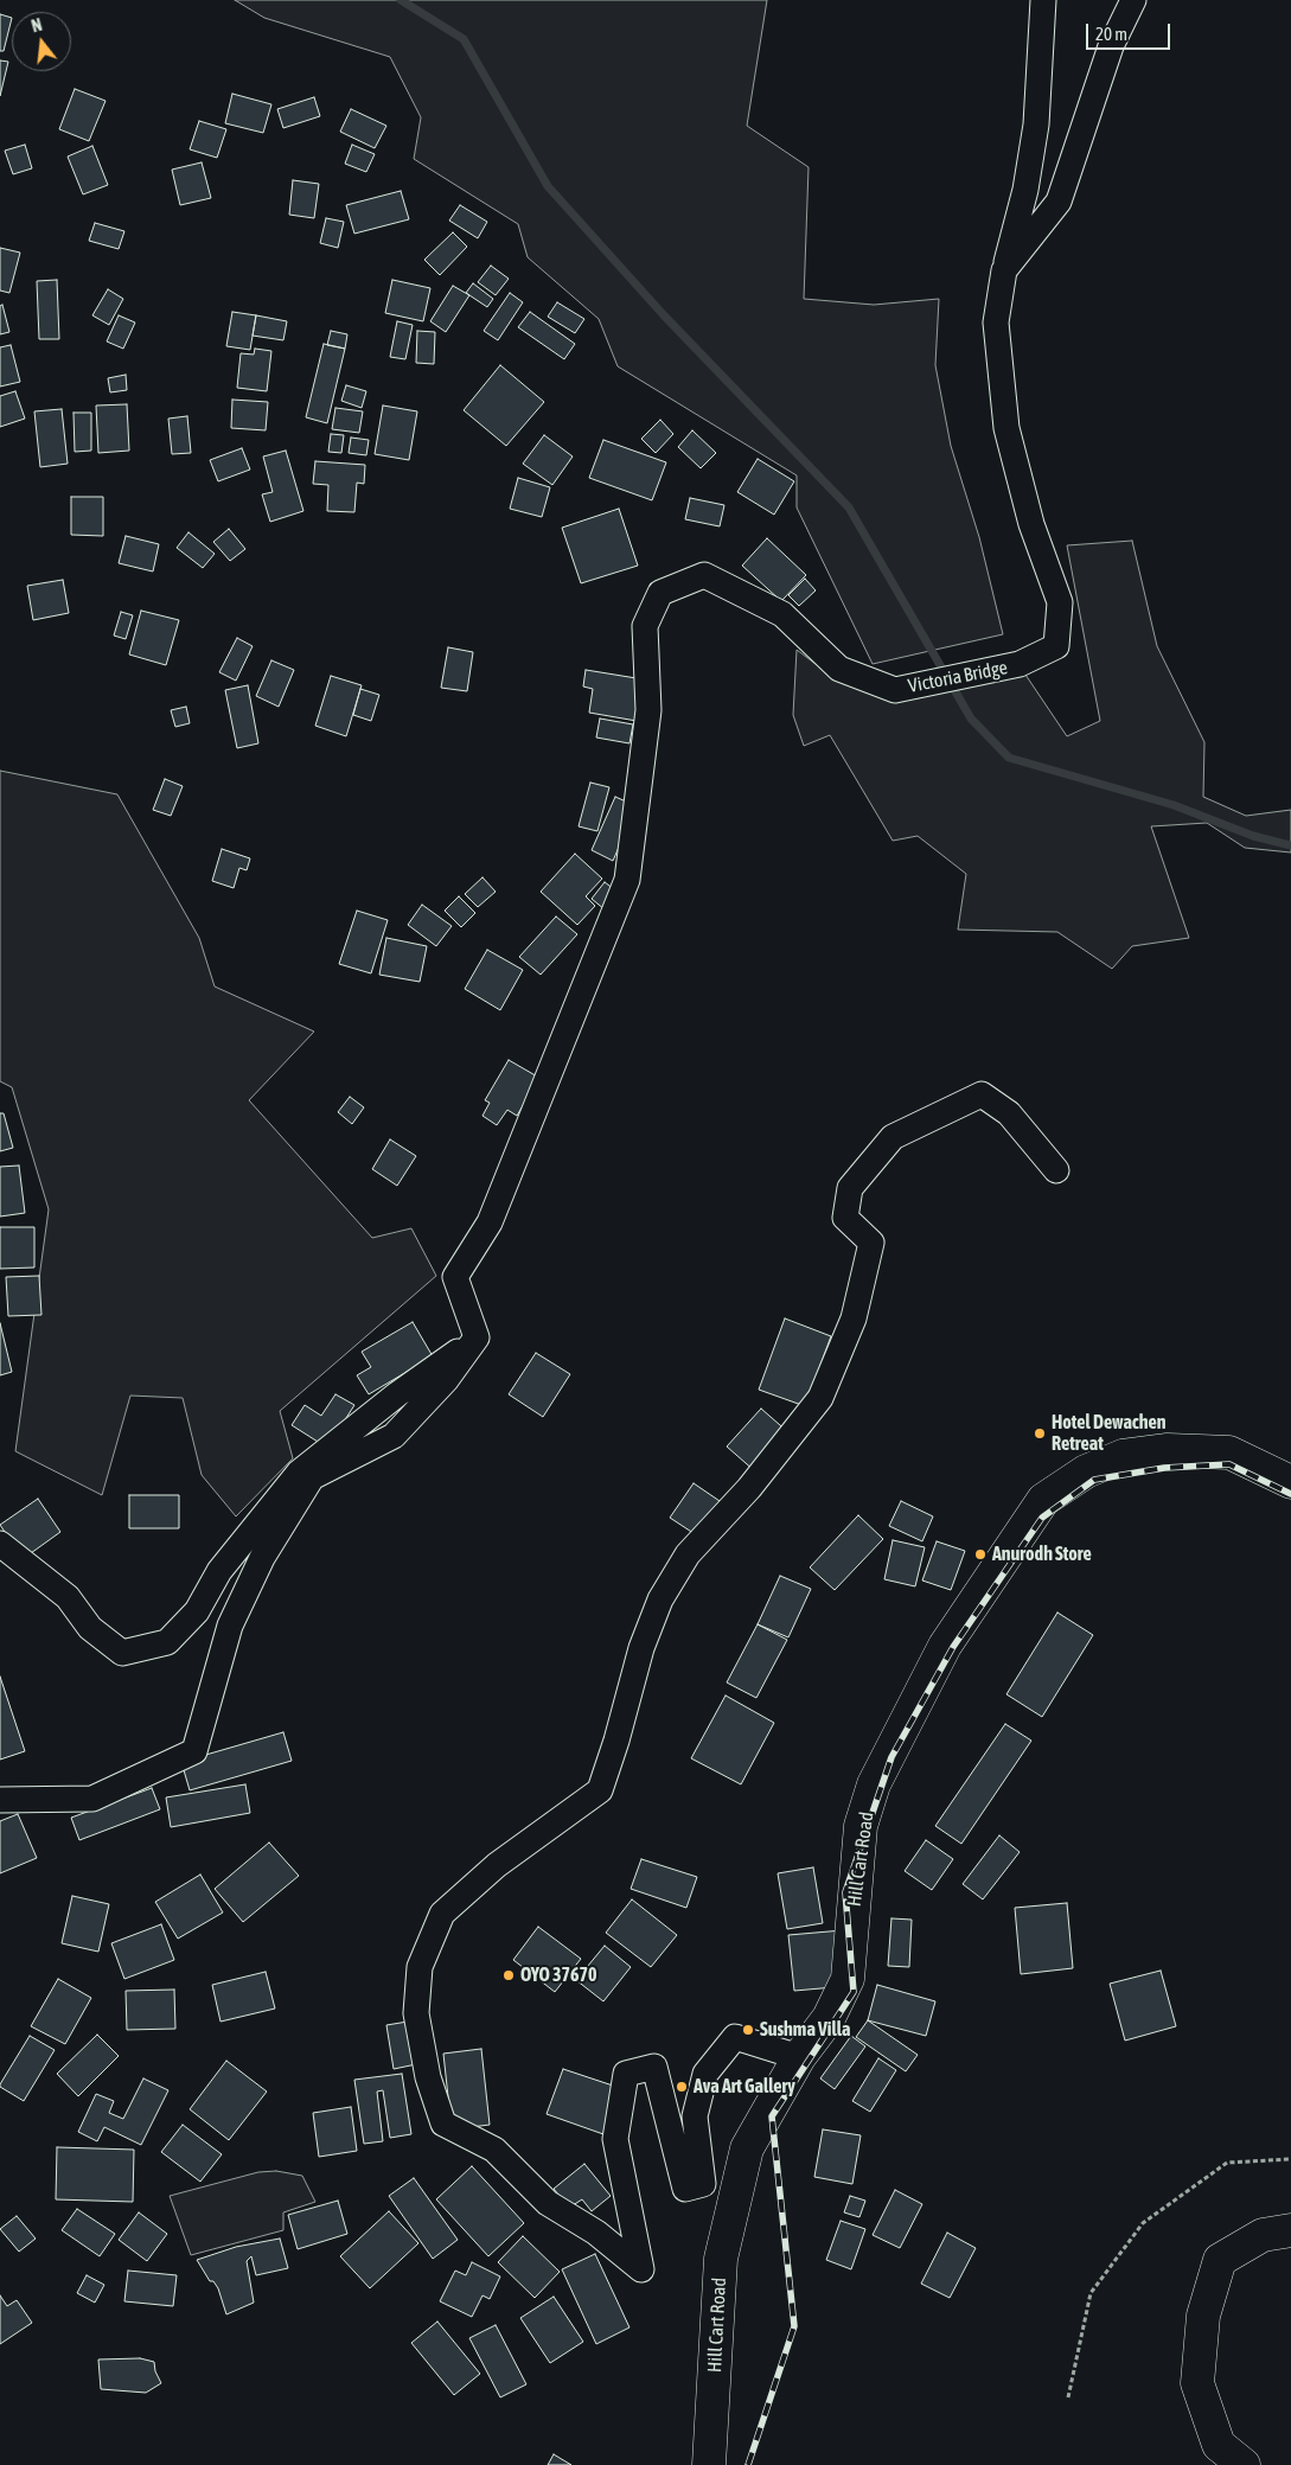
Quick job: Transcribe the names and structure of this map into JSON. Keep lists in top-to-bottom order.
{
  "streets": {
    "main road": ["Hill Cart Road"],
    "street": ["Victoria Bridge"]
  },
  "places": [
    "Hotel Dewachen Retreat",
    "Anurodh Store",
    "OYO 37670",
    "Sushma Villa",
    "Ava Art Gallery"
  ],
  "scale_bar": "20 m",
  "north": "top"
}
